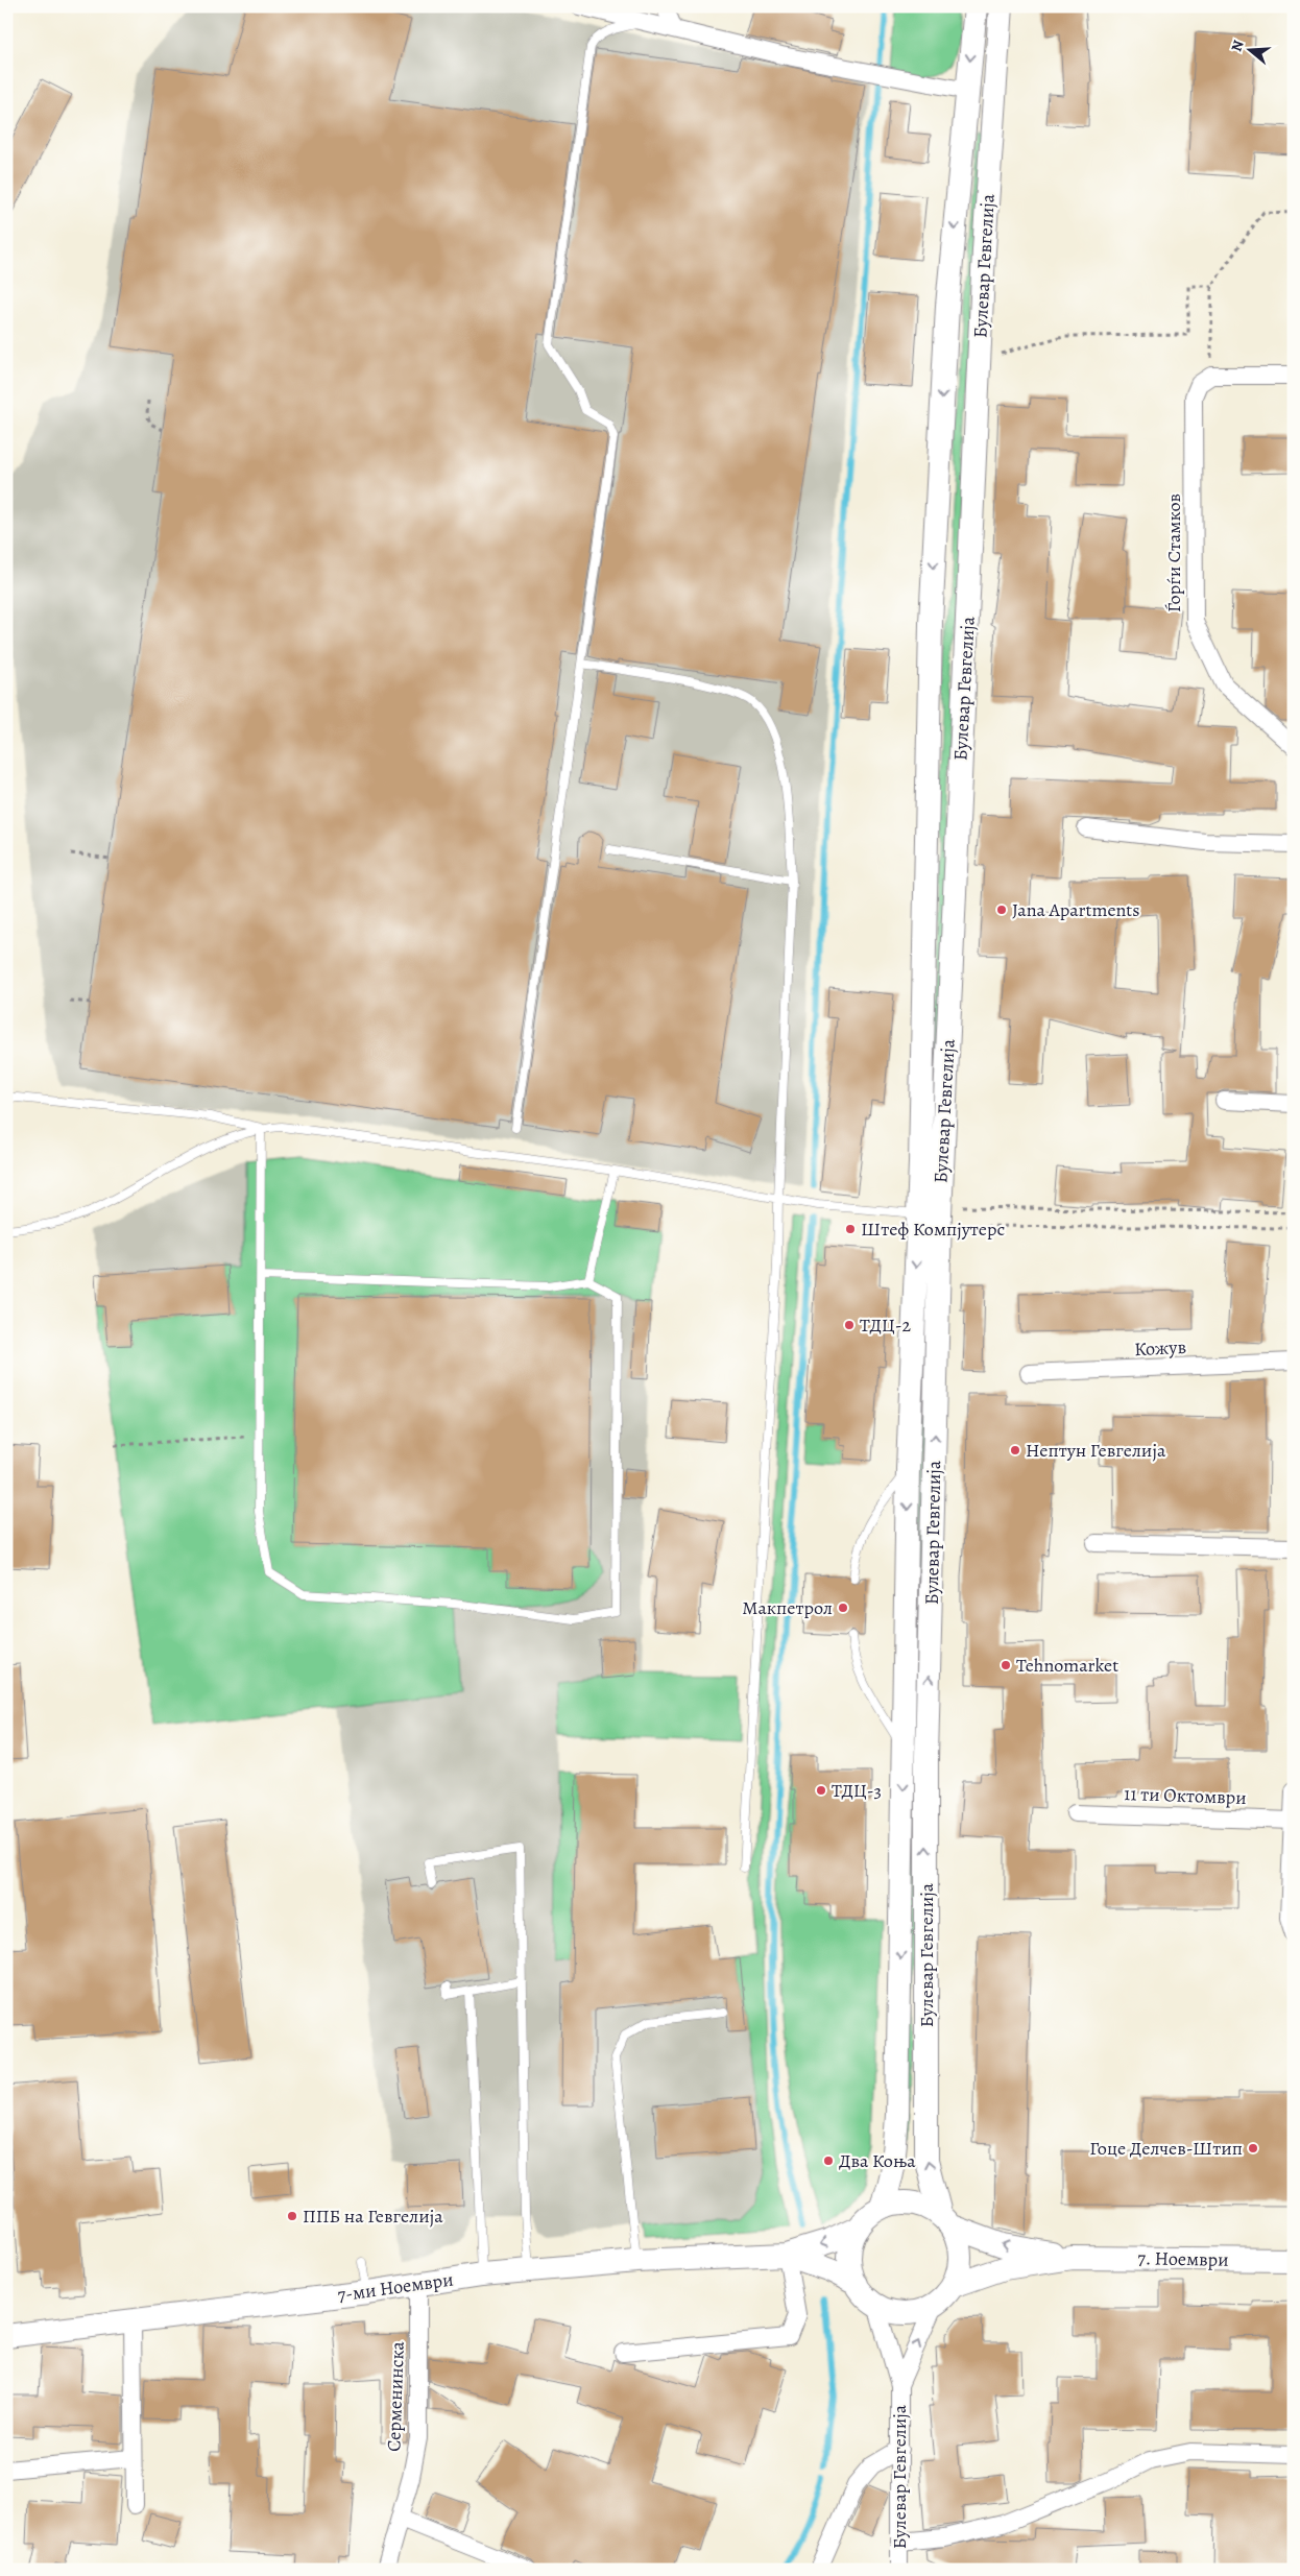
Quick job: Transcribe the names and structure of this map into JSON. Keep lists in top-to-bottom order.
{
  "streets": {
    "main road": ["Булевар Гевгелија", "7. Ноември", "7-ми Ноември"],
    "street": [
      "Ѓорѓи Стамков",
      "Кожув",
      "11 ти Октомври",
      "Серменинска"
    ]
  },
  "crossings": [
    ["Булевар Гевгелија", "7. Ноември"],
    ["7-ми Ноември", "Серменинска"]
  ],
  "places": [
    "Jana Apartments",
    "Штеф Компјутерс",
    "ТДЦ-2",
    "Нептун Гевгелија",
    "Макпетрол",
    "Tehnomarket",
    "ТДЦ-3",
    "Гоце Делчев-Штип",
    "Два Коња",
    "ППБ на Гевгелија"
  ],
  "north": "left"
}
